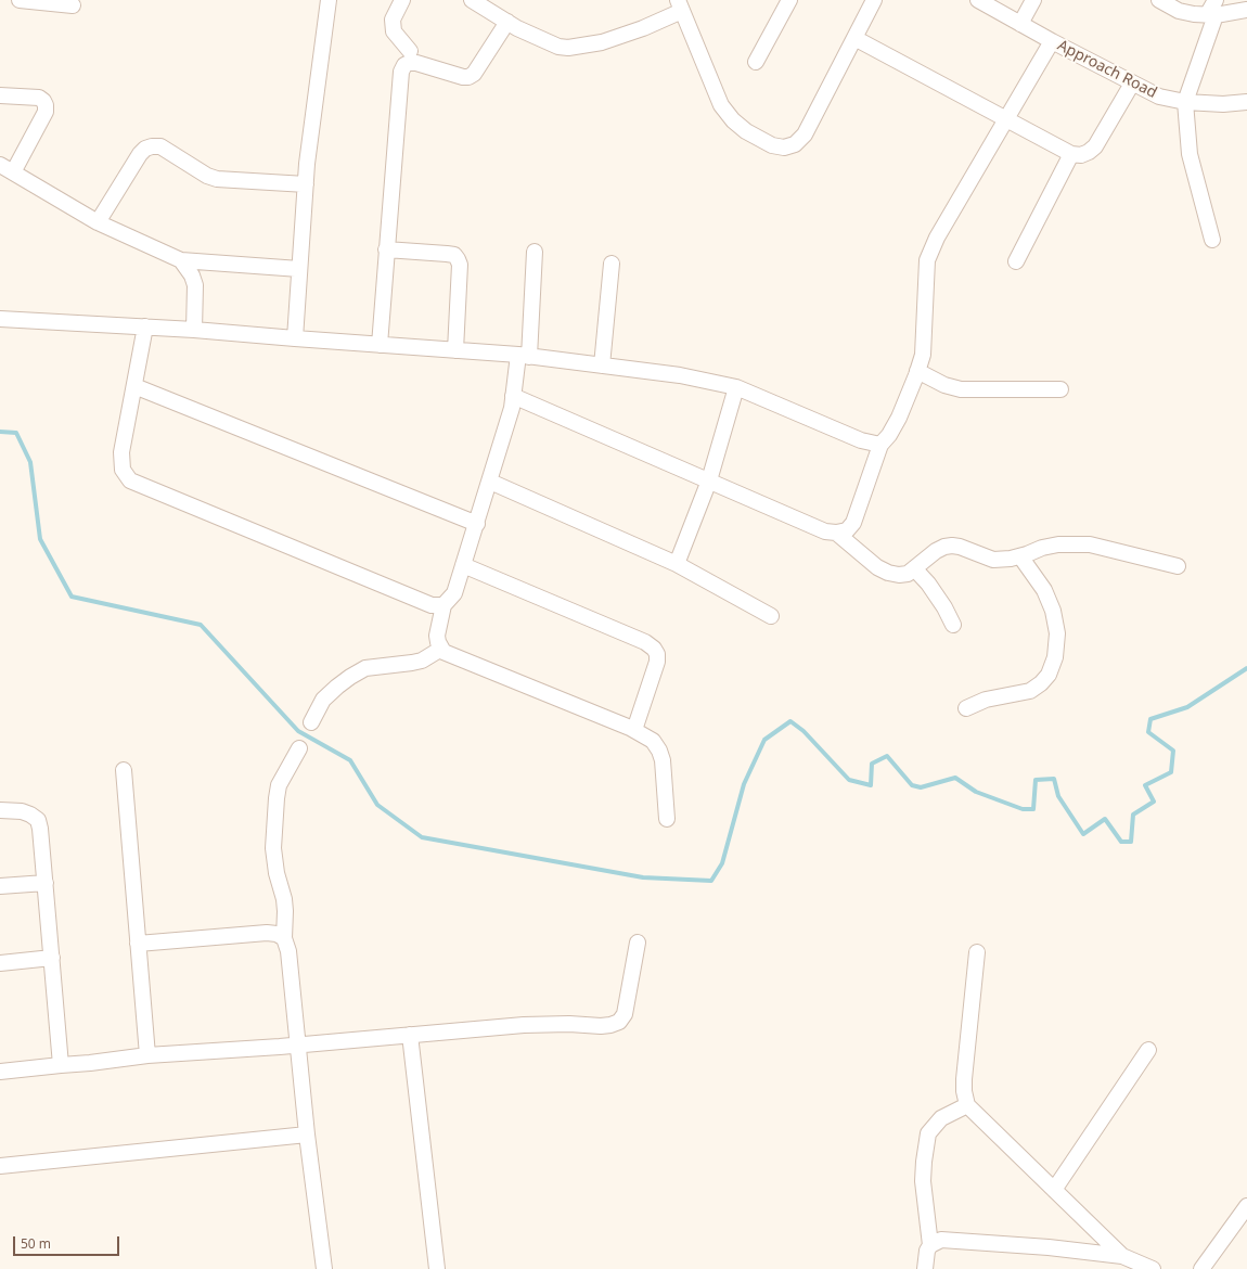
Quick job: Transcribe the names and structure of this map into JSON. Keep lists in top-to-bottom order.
{
  "streets": {
    "street": ["Approach Road"]
  },
  "scale_bar": "50 m"
}
